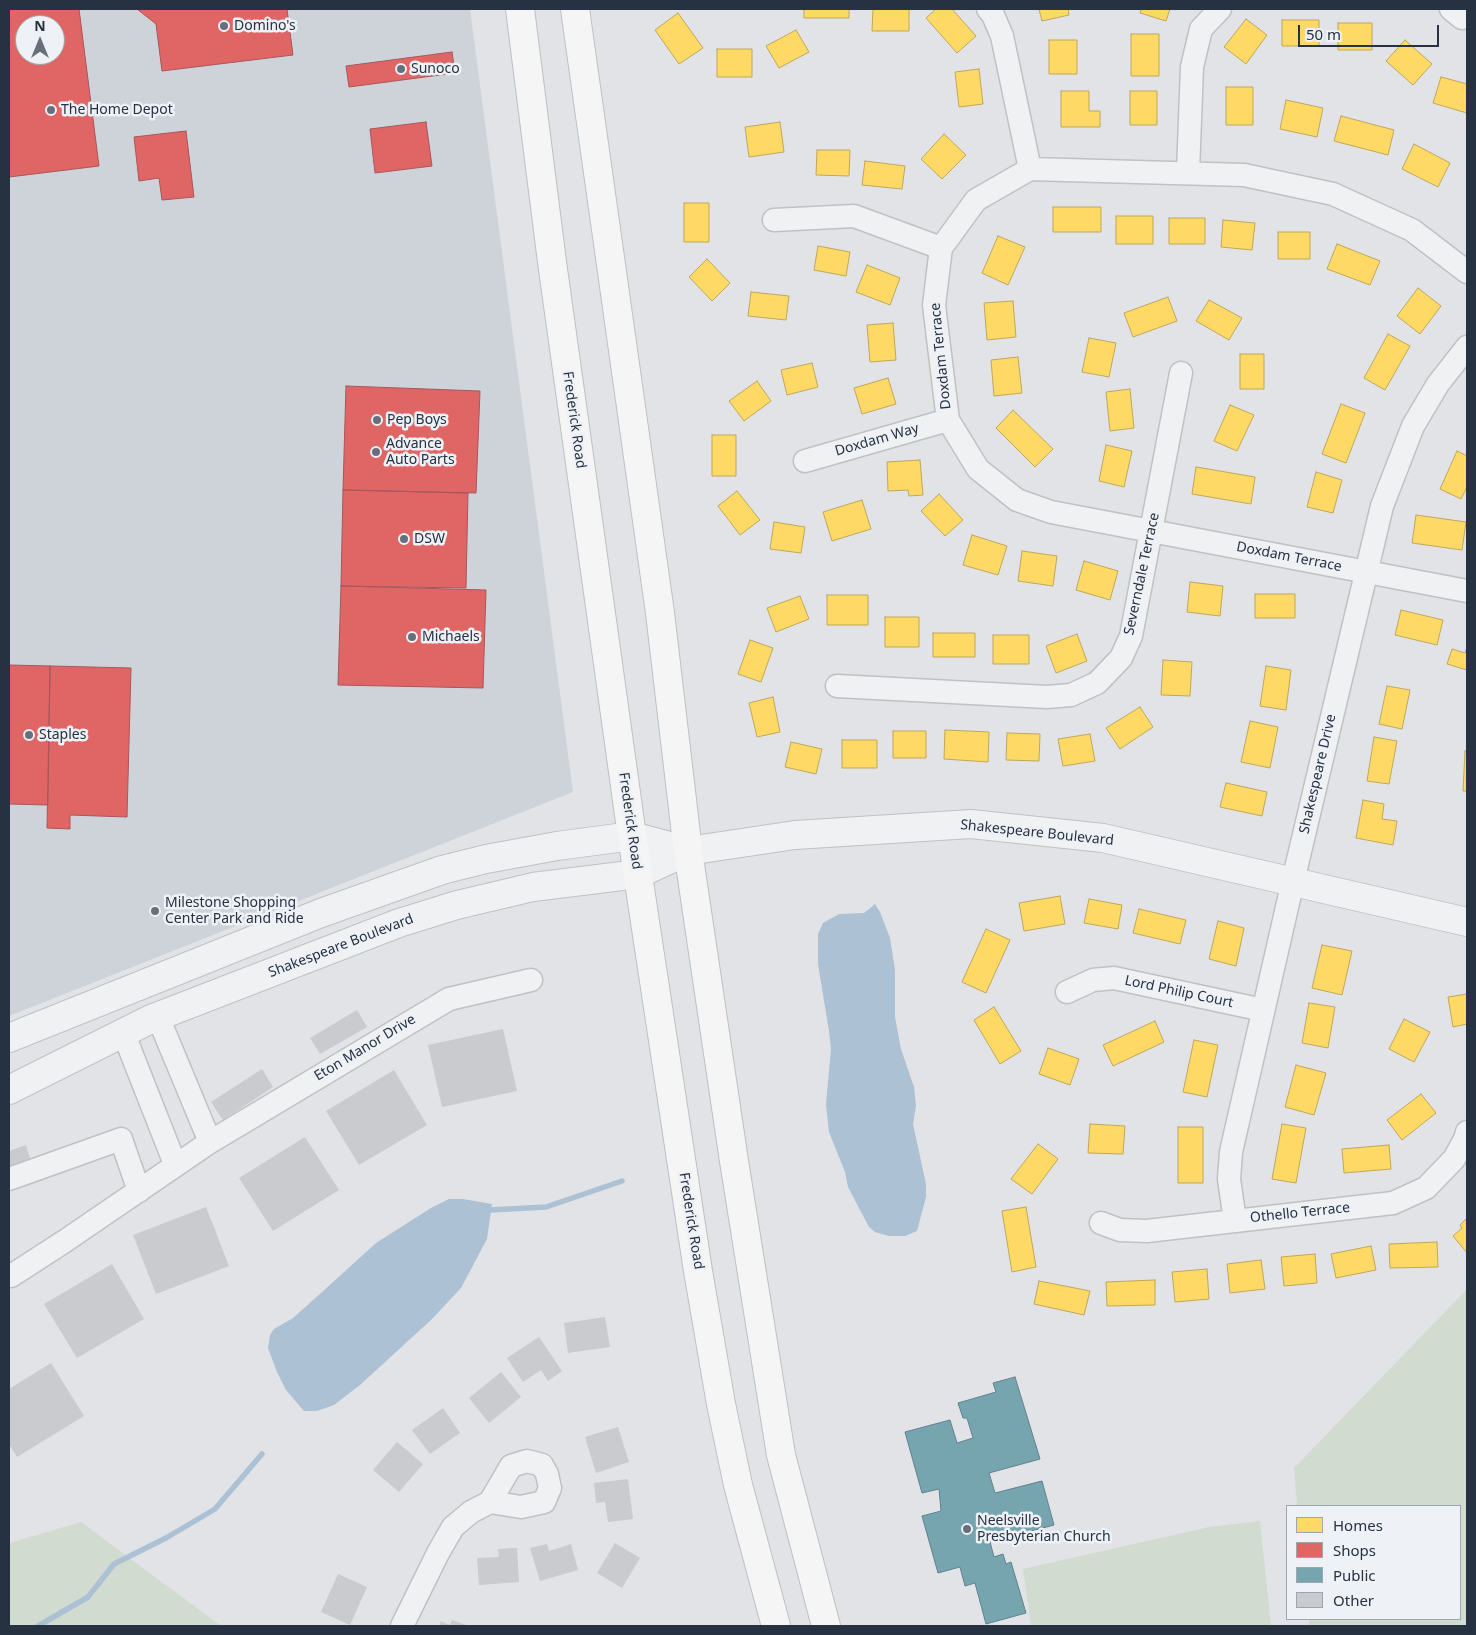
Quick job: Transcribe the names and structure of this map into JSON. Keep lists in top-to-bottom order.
{
  "streets": {
    "main road": ["Frederick Road"],
    "street": [
      "Doxdam Terrace",
      "Doxdam Way",
      "Severndale Terrace",
      "Shakespeare Drive",
      "Shakespeare Boulevard",
      "Lord Philip Court",
      "Eton Manor Drive",
      "Othello Terrace"
    ]
  },
  "crossings": [
    ["Doxdam Terrace", "Doxdam Way"],
    ["Doxdam Terrace", "Severndale Terrace"],
    ["Doxdam Terrace", "Shakespeare Drive"],
    ["Frederick Road", "Shakespeare Boulevard"],
    ["Shakespeare Drive", "Shakespeare Boulevard"],
    ["Shakespeare Drive", "Lord Philip Court"],
    ["Shakespeare Drive", "Othello Terrace"]
  ],
  "places": [
    "Domino's",
    "Sunoco",
    "The Home Depot",
    "Pep Boys",
    "Advance Auto Parts",
    "DSW",
    "Michaels",
    "Staples",
    "Milestone Shopping Center Park and Ride",
    "Neelsville Presbyterian Church"
  ],
  "legend": [
    "Homes",
    "Shops",
    "Public",
    "Other"
  ],
  "scale_bar": "50 m",
  "north": "top"
}
